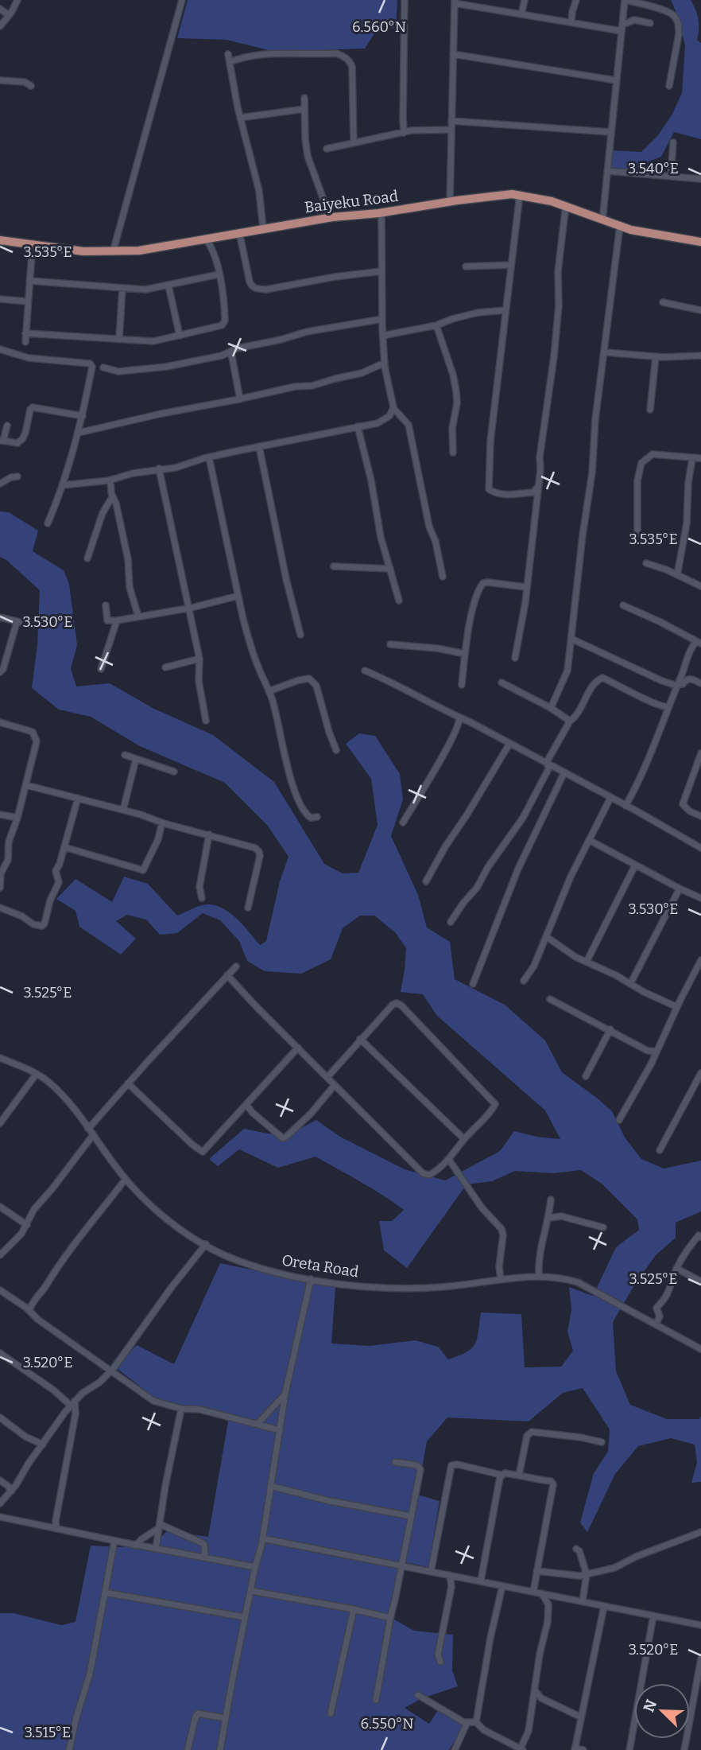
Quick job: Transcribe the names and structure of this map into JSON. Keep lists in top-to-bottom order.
{
  "streets": {
    "main road": ["Baiyeku Road"],
    "street": ["Oreta Road"]
  },
  "north": "top left",
  "coordinates": [
    "6.560°N",
    "3.540°E",
    "3.535°E",
    "3.530°E",
    "3.525°E",
    "3.520°E",
    "6.550°N",
    "3.515°E"
  ]
}
